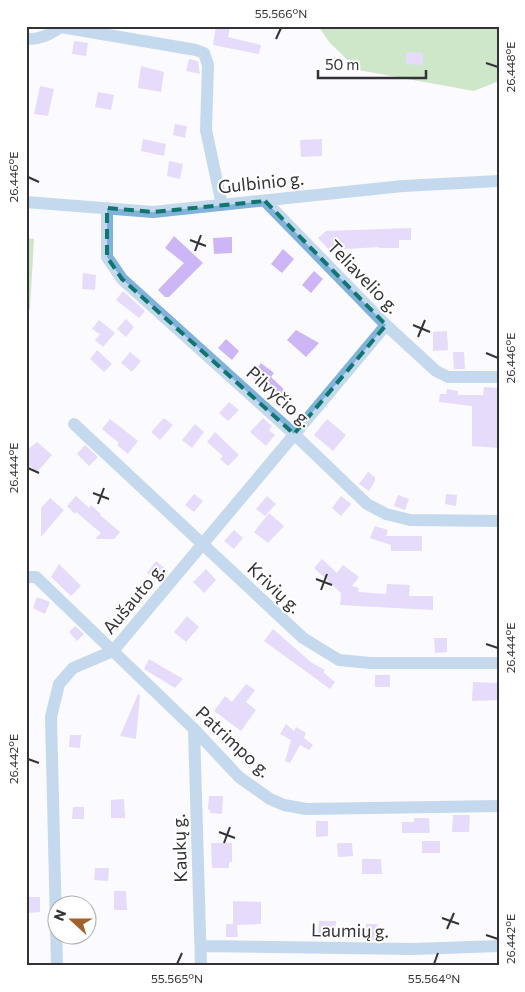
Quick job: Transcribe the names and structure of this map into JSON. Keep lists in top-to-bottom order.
{
  "streets": {
    "street": [
      "Gulbinio g.",
      "Teliavelio g.",
      "Pilvyčio g.",
      "Krivių g.",
      "Aušauto g.",
      "Patrimpo g.",
      "Kaukų g.",
      "Laumių g."
    ]
  },
  "crossings": [
    ["Gulbinio g.", "Teliavelio g."],
    ["Gulbinio g.", "Pilvyčio g."],
    ["Teliavelio g.", "Aušauto g."],
    ["Pilvyčio g.", "Aušauto g."],
    ["Krivių g.", "Aušauto g."],
    ["Aušauto g.", "Patrimpo g."],
    ["Patrimpo g.", "Kaukų g."],
    ["Kaukų g.", "Laumių g."]
  ],
  "scale_bar": "50 m",
  "north": "left",
  "coordinates": [
    "55.566°N",
    "26.448°E",
    "26.446°E",
    "26.444°E",
    "26.442°E",
    "55.565°N",
    "55.564°N"
  ]
}
